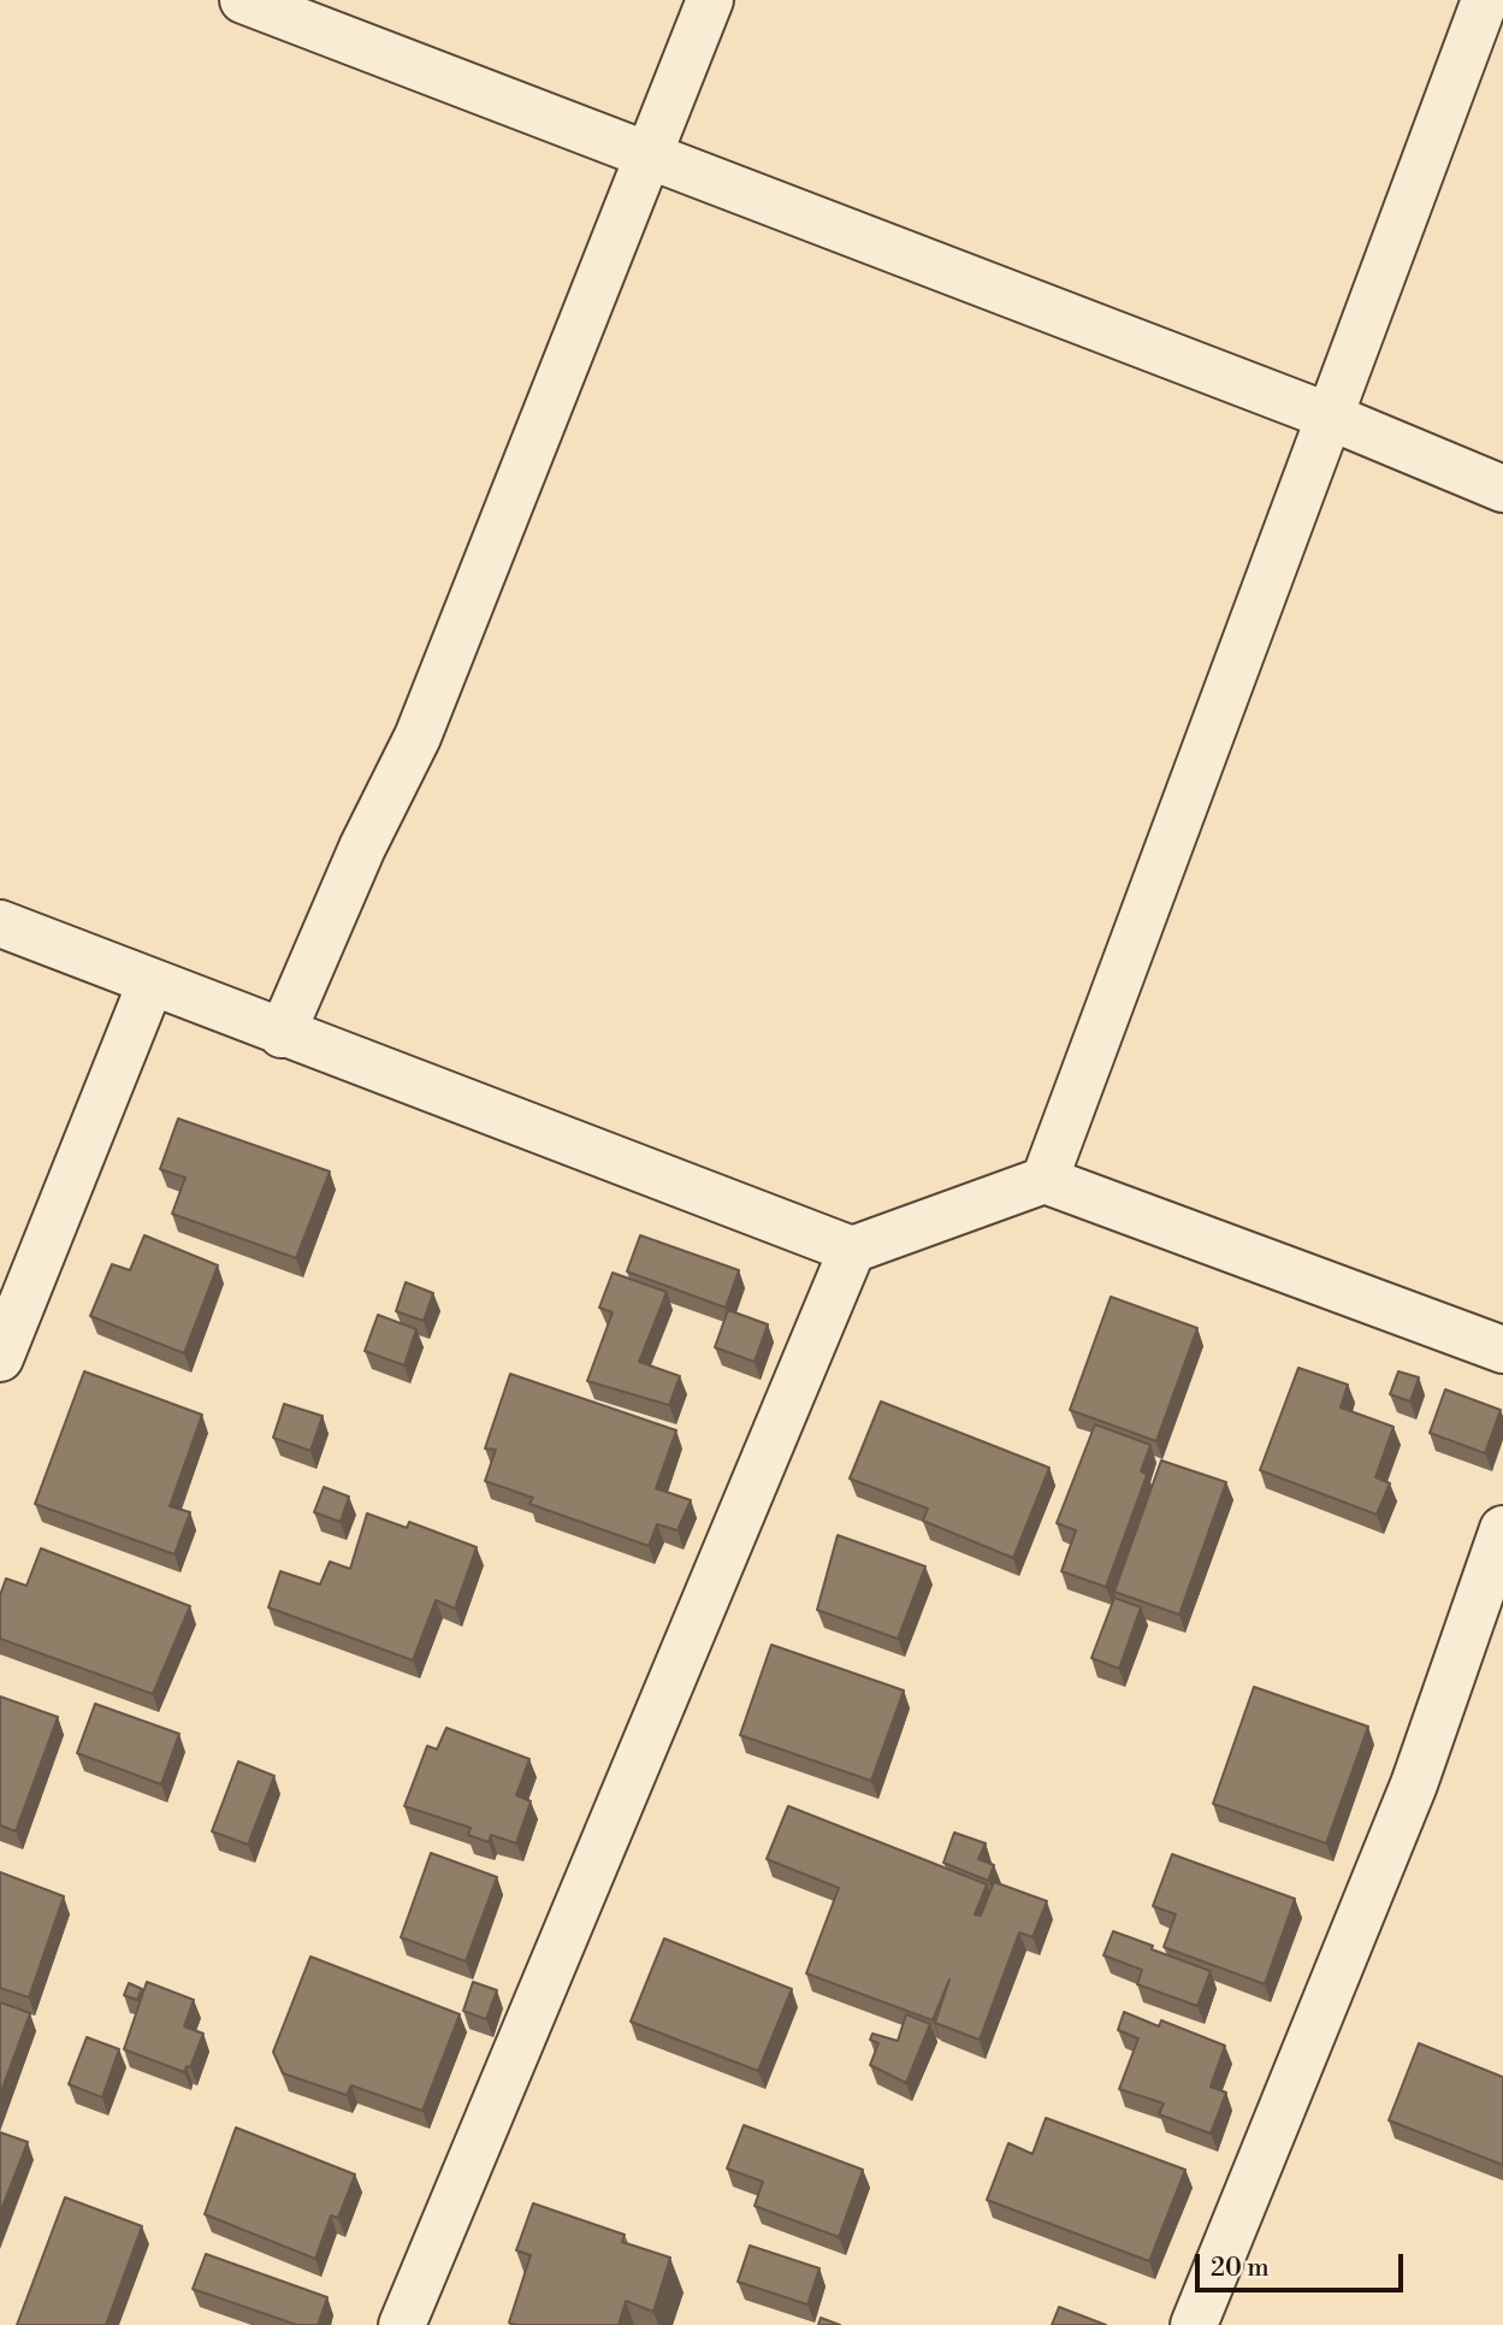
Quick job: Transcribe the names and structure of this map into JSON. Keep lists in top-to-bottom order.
{
  "scale_bar": "20 m"
}
